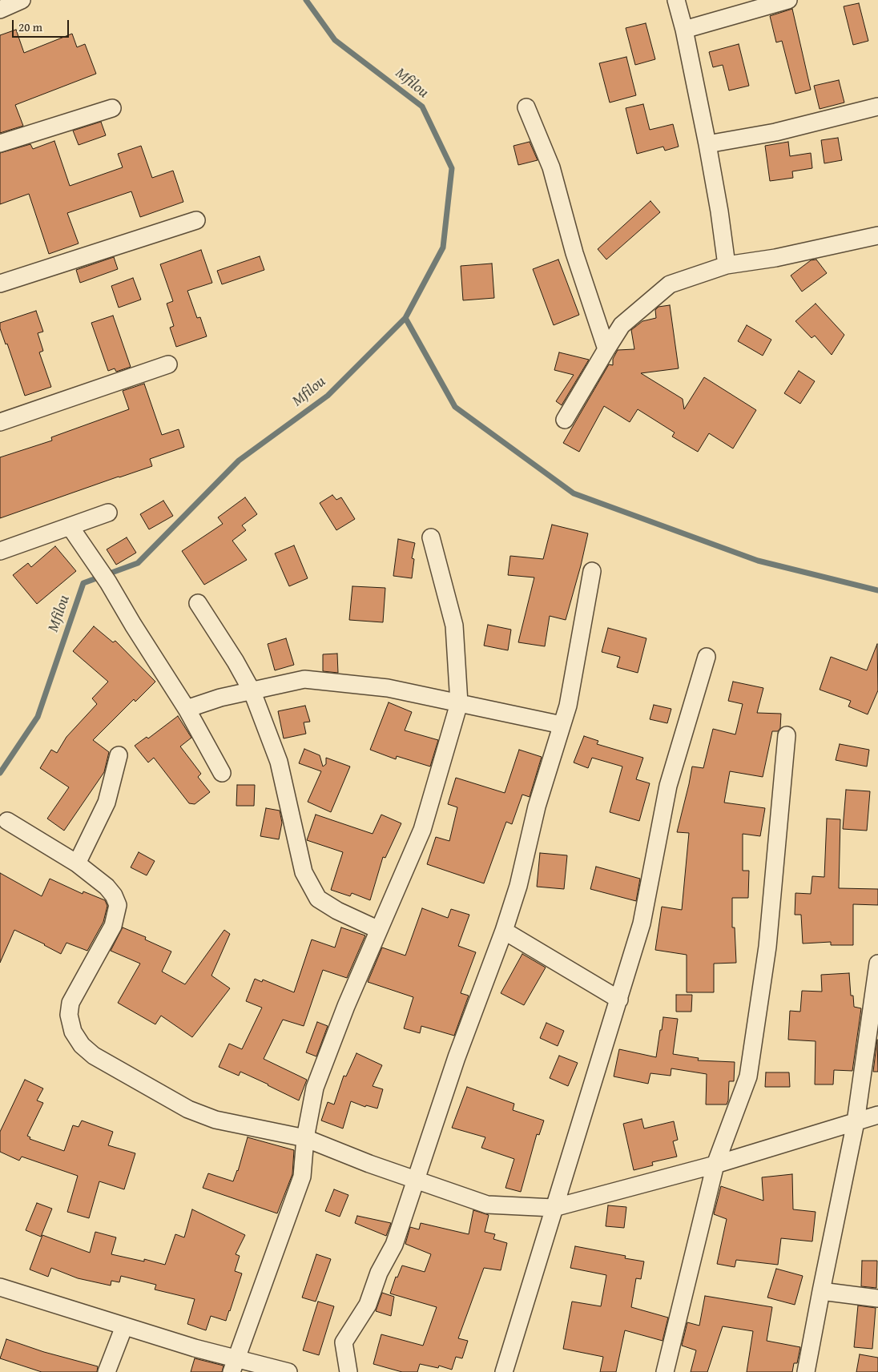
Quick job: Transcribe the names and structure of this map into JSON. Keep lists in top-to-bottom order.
{
  "water": ["Mfilou"],
  "scale_bar": "20 m"
}
